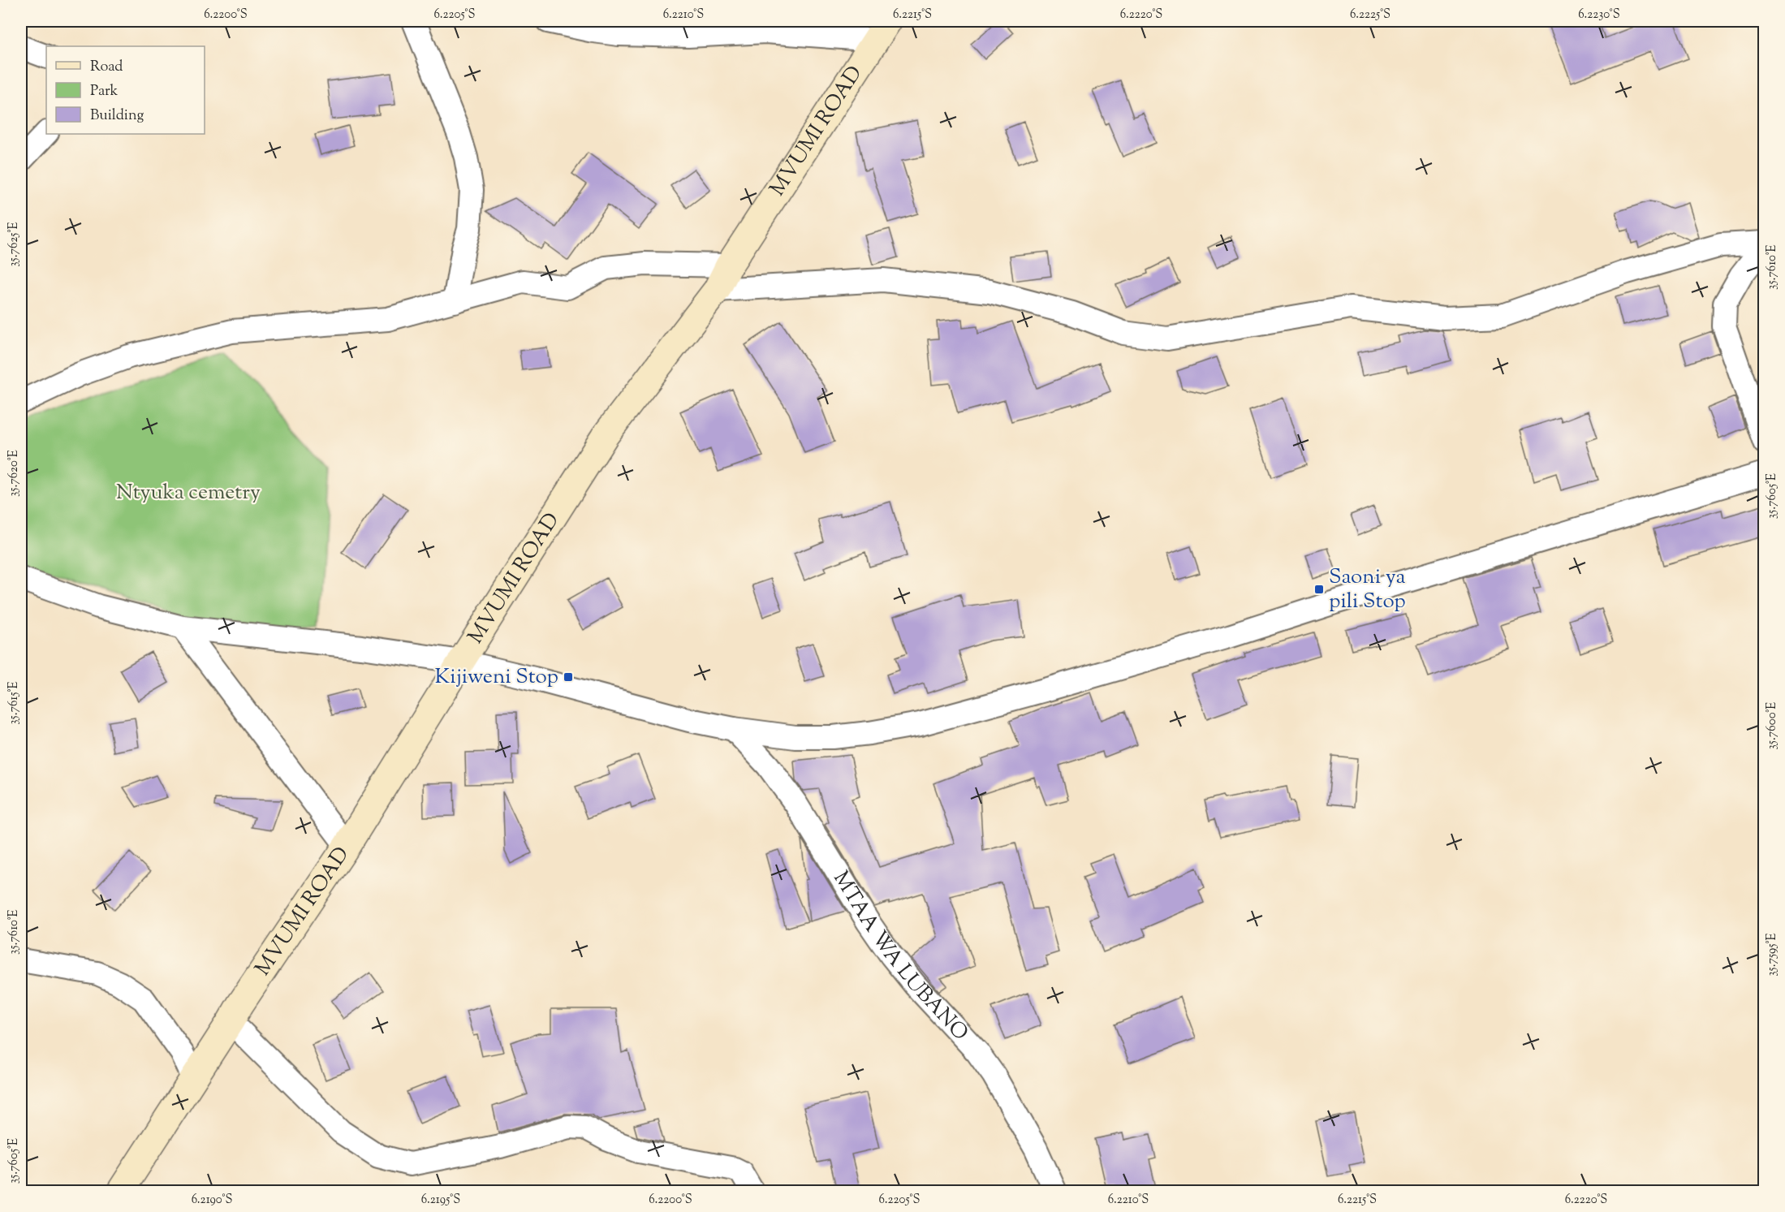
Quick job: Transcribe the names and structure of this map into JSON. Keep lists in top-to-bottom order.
{
  "streets": {
    "street": ["MVUMI ROAD", "MTAA WA LUBANO"]
  },
  "parks": ["Ntyuka cemetry"],
  "places": {
    "transit": ["Saoni ya pili Stop", "Kijiweni Stop"]
  },
  "legend": ["Road", "Park", "Building"],
  "coordinates": [
    "6.2200°S",
    "6.2205°S",
    "6.2210°S",
    "6.2215°S",
    "6.2220°S",
    "6.2225°S",
    "6.2230°S",
    "35.7625°E",
    "35.7610°E",
    "35.7620°E",
    "35.7605°E",
    "35.7615°E",
    "35.7600°E",
    "35.7595°E",
    "6.2190°S",
    "6.2195°S"
  ]
}
